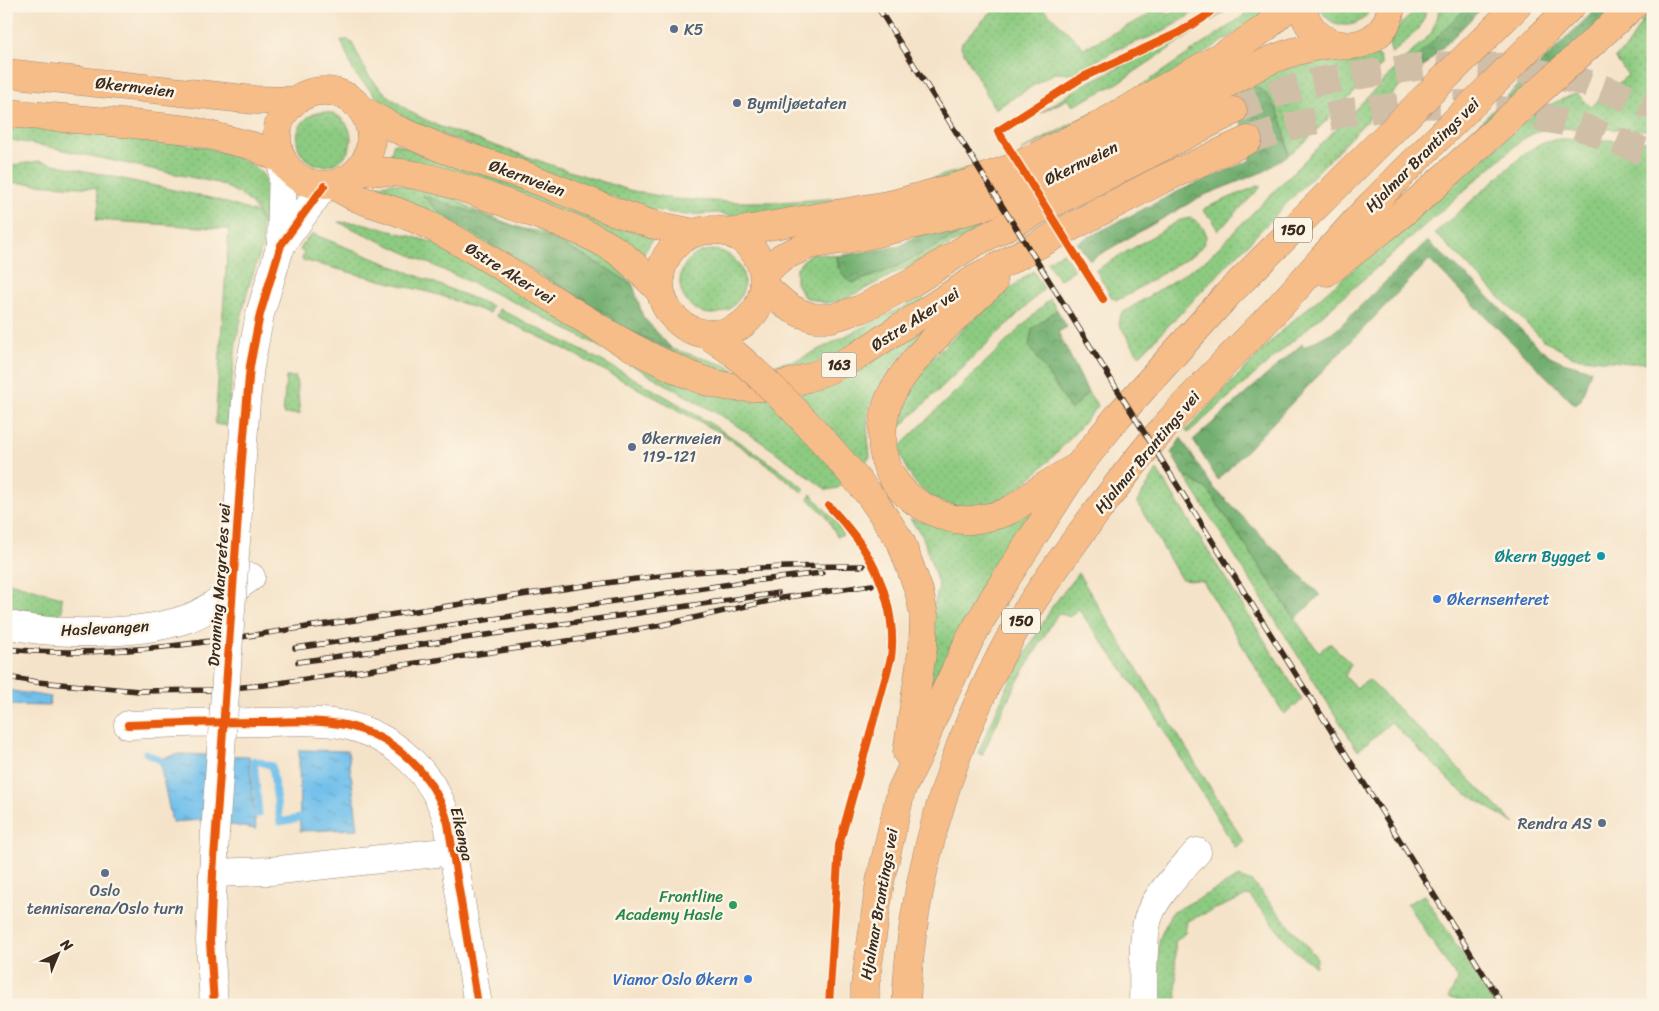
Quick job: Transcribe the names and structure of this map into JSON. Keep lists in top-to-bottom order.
{
  "streets": {
    "main road": [
      "Økernveien",
      "Hjalmar Brantings vei",
      "150",
      "Østre Aker vei",
      "163"
    ],
    "street": ["Dronning Margretes vei", "Haslevangen", "Eikenga"]
  },
  "crossings": [
    ["Økernveien", "Østre Aker vei"],
    ["Økernveien", "Dronning Margretes vei"],
    ["Østre Aker vei", "Dronning Margretes vei"],
    ["Dronning Margretes vei", "Eikenga"]
  ],
  "places": [
    "K5",
    "Bymiljøetaten",
    "Økernveien 119-121",
    "Økern Bygget",
    "Økernsenteret",
    "Rendra AS",
    "Oslo tennisarena/Oslo turn",
    "Frontline Academy Hasle",
    "Vianor Oslo Økern"
  ],
  "north": "top right"
}
